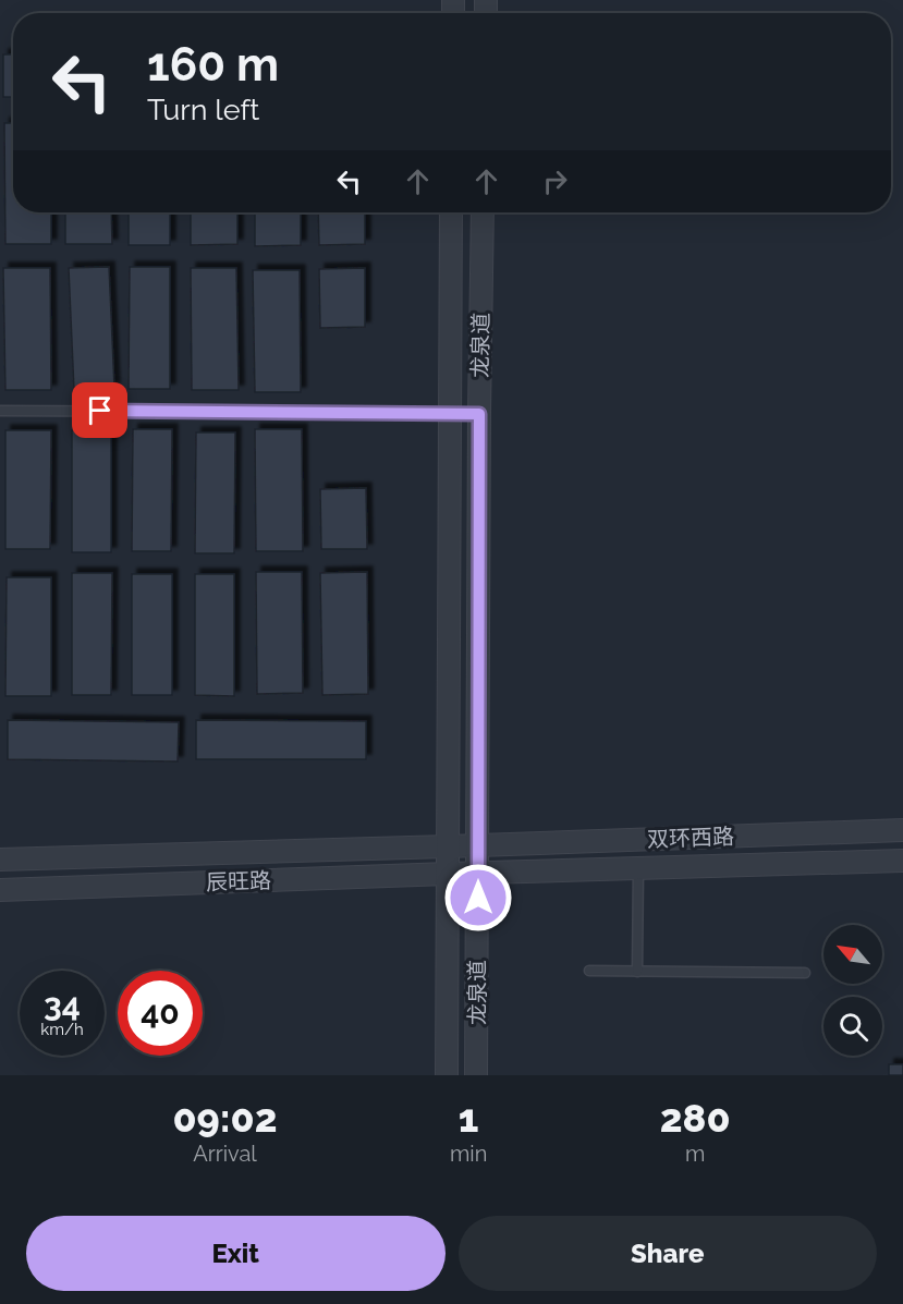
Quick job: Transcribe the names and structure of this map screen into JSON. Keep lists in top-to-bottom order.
{
  "streets": {
    "street": ["龙泉道", "双环西路", "辰旺路"]
  },
  "crossings": [
    ["龙泉道", "双环西路"],
    ["龙泉道", "辰旺路"],
    ["双环西路", "辰旺路"]
  ],
  "north": "top left",
  "page": {
    "turn": ["160 m", "Turn left"],
    "speed": "34 km/h",
    "limit": "40",
    "eta": [
      "09:02",
      "Arrival",
      "1",
      "min",
      "280",
      "m"
    ],
    "buttons": ["Exit", "Share"]
  }
}
